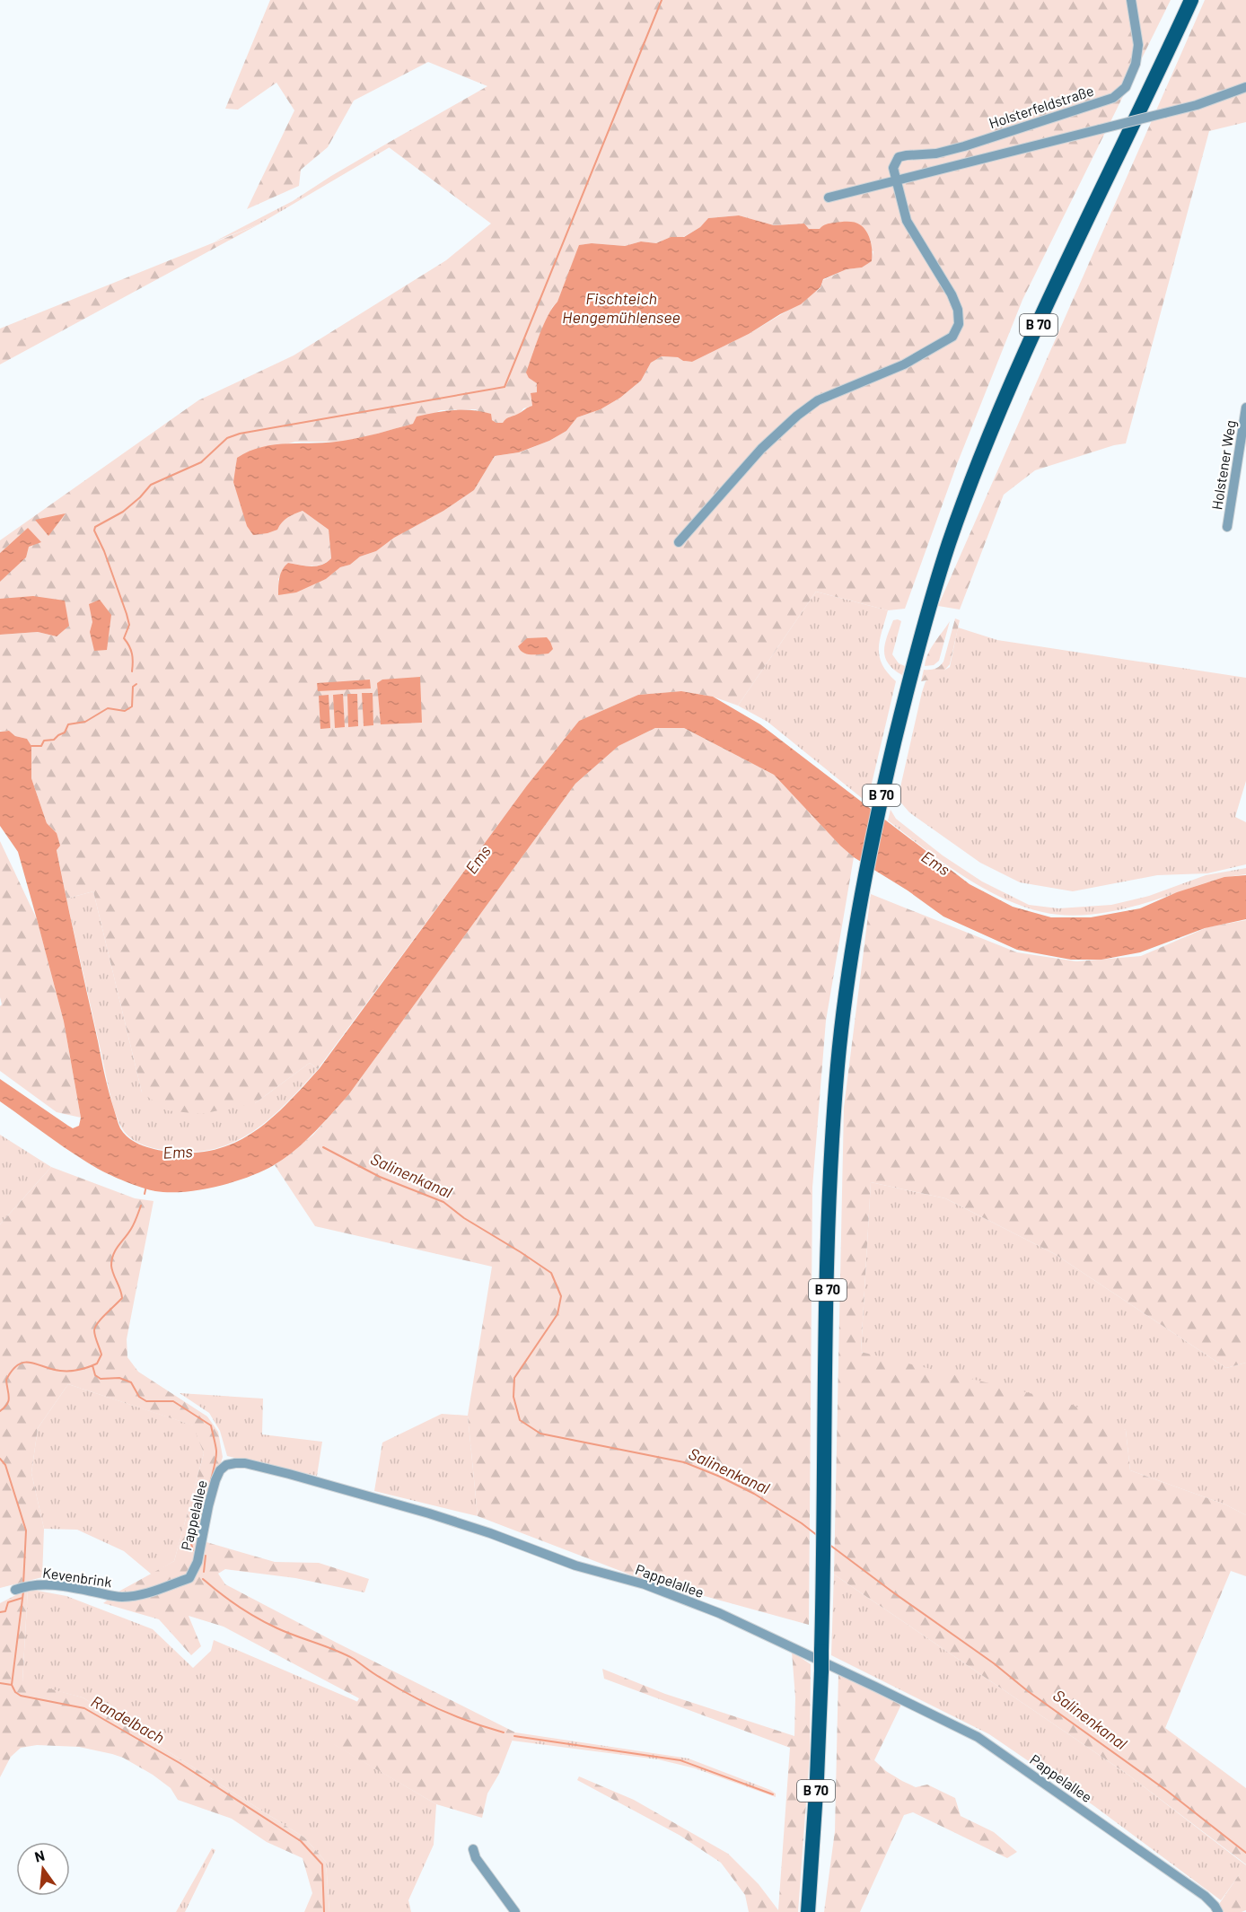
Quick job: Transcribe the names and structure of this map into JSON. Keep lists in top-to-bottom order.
{
  "streets": {
    "main road": ["B 70"],
    "street": [
      "Holsterfeldstraße",
      "Holstener Weg",
      "Pappelallee",
      "Kevenbrink"
    ]
  },
  "crossings": [
    ["Pappelallee", "Kevenbrink"]
  ],
  "water": [
    "Fischteich Hengemühlensee",
    "Ems",
    "Salinenkanal",
    "Randelbach"
  ],
  "north": "top"
}
